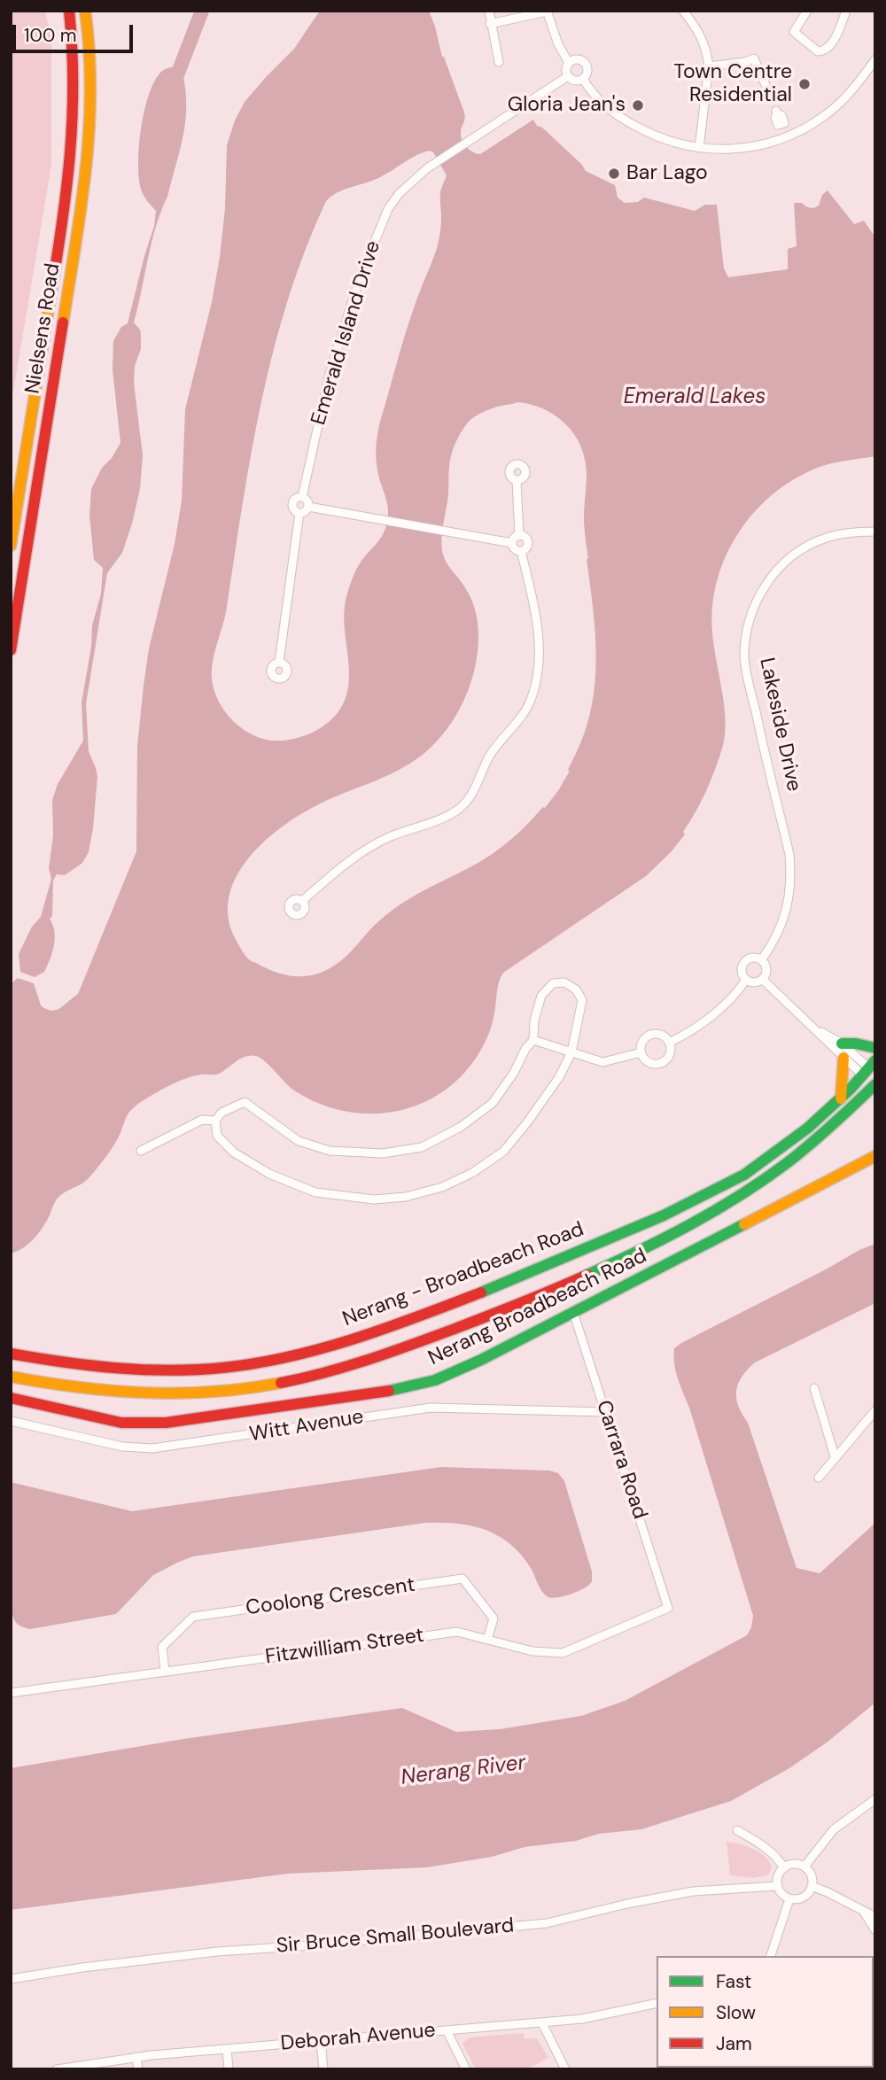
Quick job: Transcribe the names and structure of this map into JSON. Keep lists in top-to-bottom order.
{
  "streets": {
    "main road": ["Nielsens Road", "Nerang - Broadbeach Road", "Nerang Broadbeach Road"],
    "street": [
      "Emerald Island Drive",
      "Lakeside Drive",
      "Witt Avenue",
      "Carrara Road",
      "Coolong Crescent",
      "Fitzwilliam Street",
      "Sir Bruce Small Boulevard",
      "Deborah Avenue"
    ]
  },
  "crossings": [
    ["Nerang Broadbeach Road", "Carrara Road"],
    ["Witt Avenue", "Carrara Road"],
    ["Carrara Road", "Fitzwilliam Street"],
    ["Coolong Crescent", "Fitzwilliam Street"]
  ],
  "water": ["Emerald Lakes", "Nerang River"],
  "places": ["Town Centre Residential", "Gloria Jean's", "Bar Lago"],
  "legend": ["Fast", "Slow", "Jam"],
  "scale_bar": "100 m"
}
